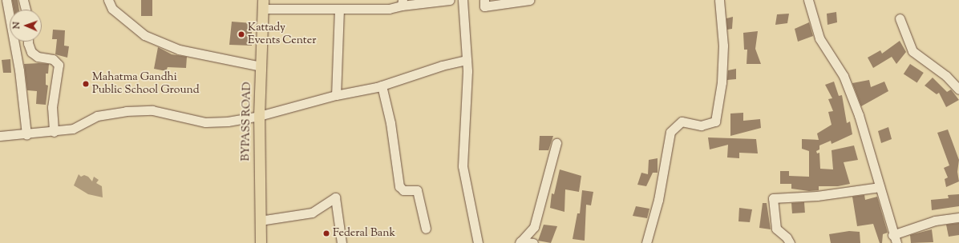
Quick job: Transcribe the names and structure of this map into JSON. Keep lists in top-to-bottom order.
{
  "streets": {
    "main road": ["BYPASS ROAD"]
  },
  "places": ["Kattady Events Center", "Mahatma Gandhi Public School Ground", "Federal Bank"],
  "north": "left"
}
